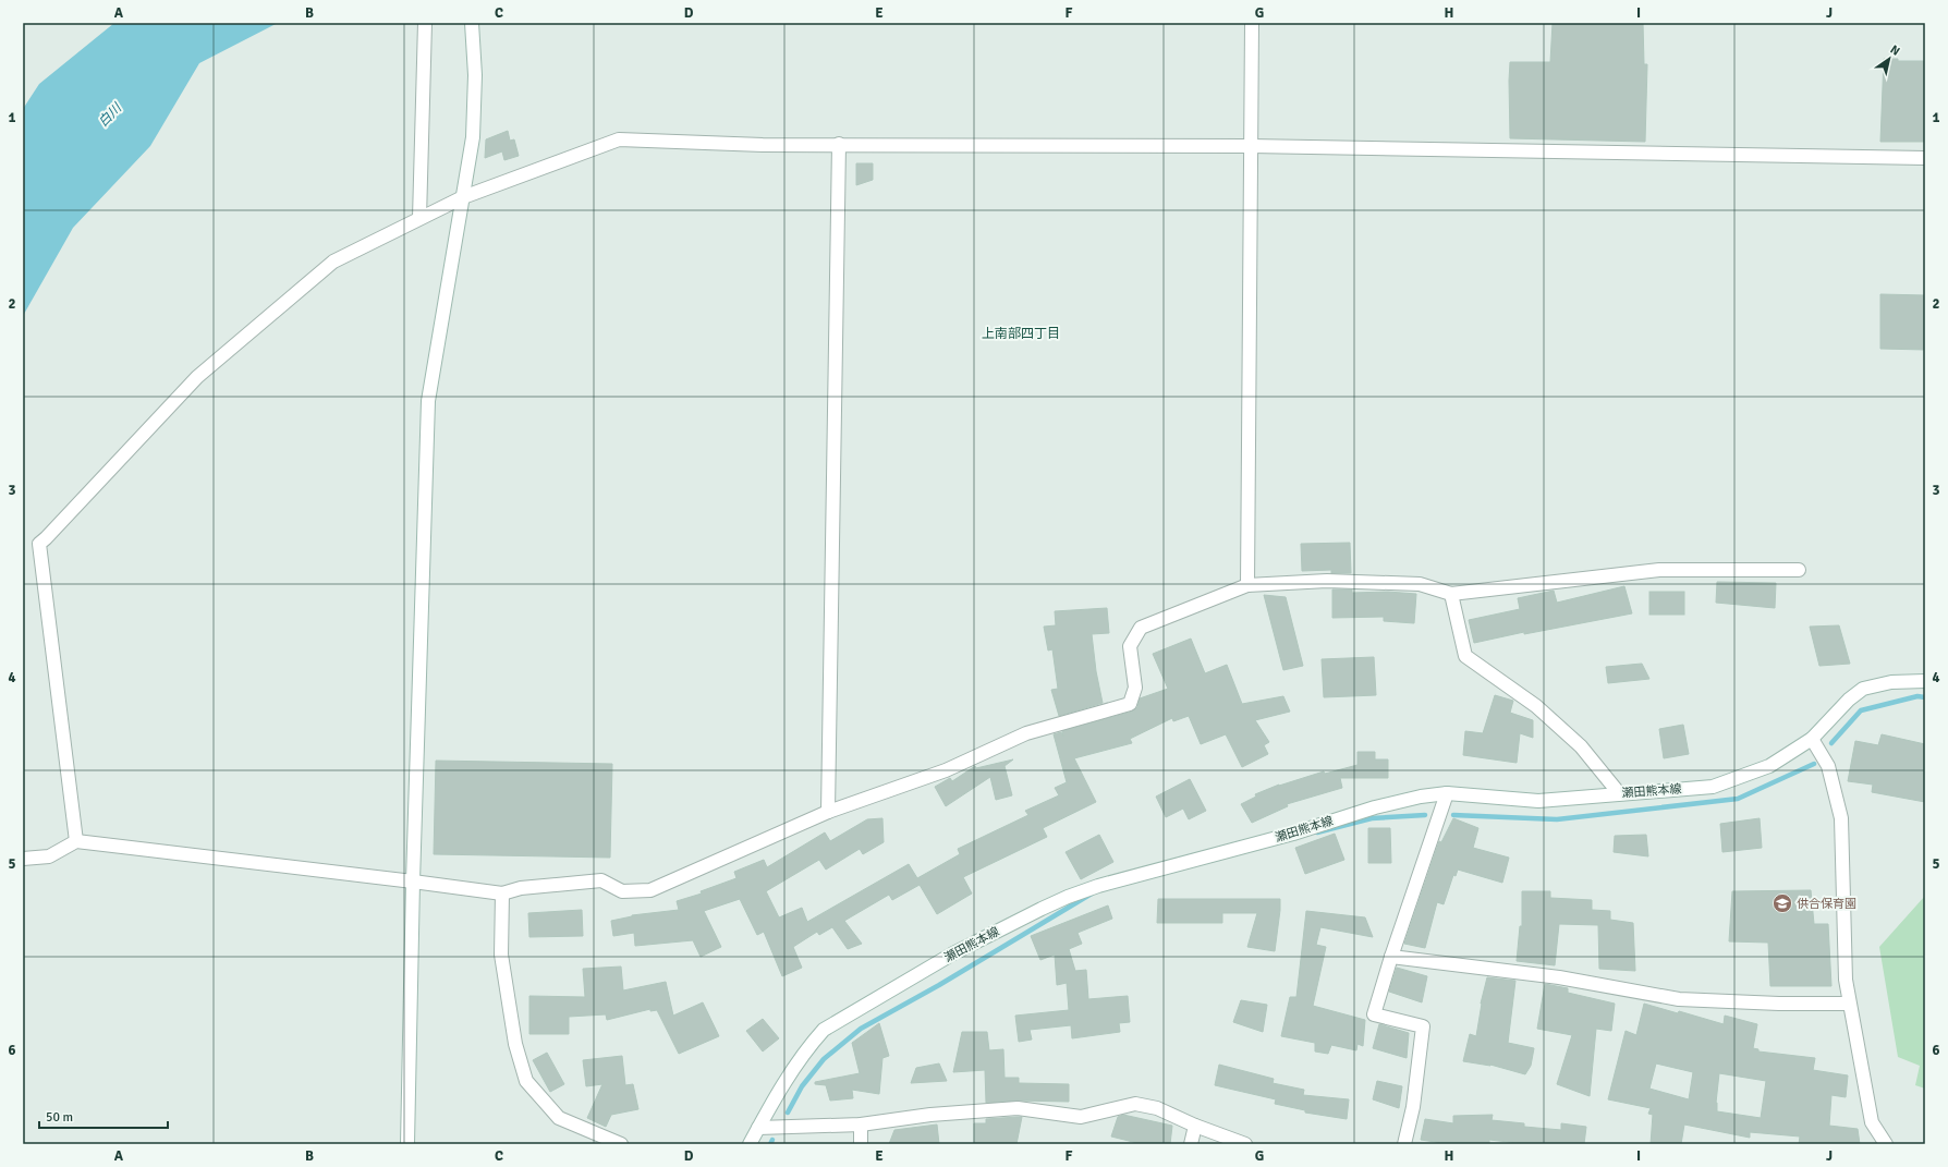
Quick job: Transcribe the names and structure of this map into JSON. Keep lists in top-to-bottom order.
{
  "streets": {
    "street": ["瀬田熊本線"]
  },
  "districts": ["上南部四丁目"],
  "water": ["白川"],
  "places": {
    "school or university": ["供合保育園"]
  },
  "scale_bar": "50 m",
  "north": "top right",
  "grid": {
    "columns": [
      "A",
      "B",
      "C",
      "D",
      "E",
      "F",
      "G",
      "H",
      "I",
      "J"
    ],
    "rows": [
      "1",
      "2",
      "3",
      "4",
      "5",
      "6"
    ]
  }
}
